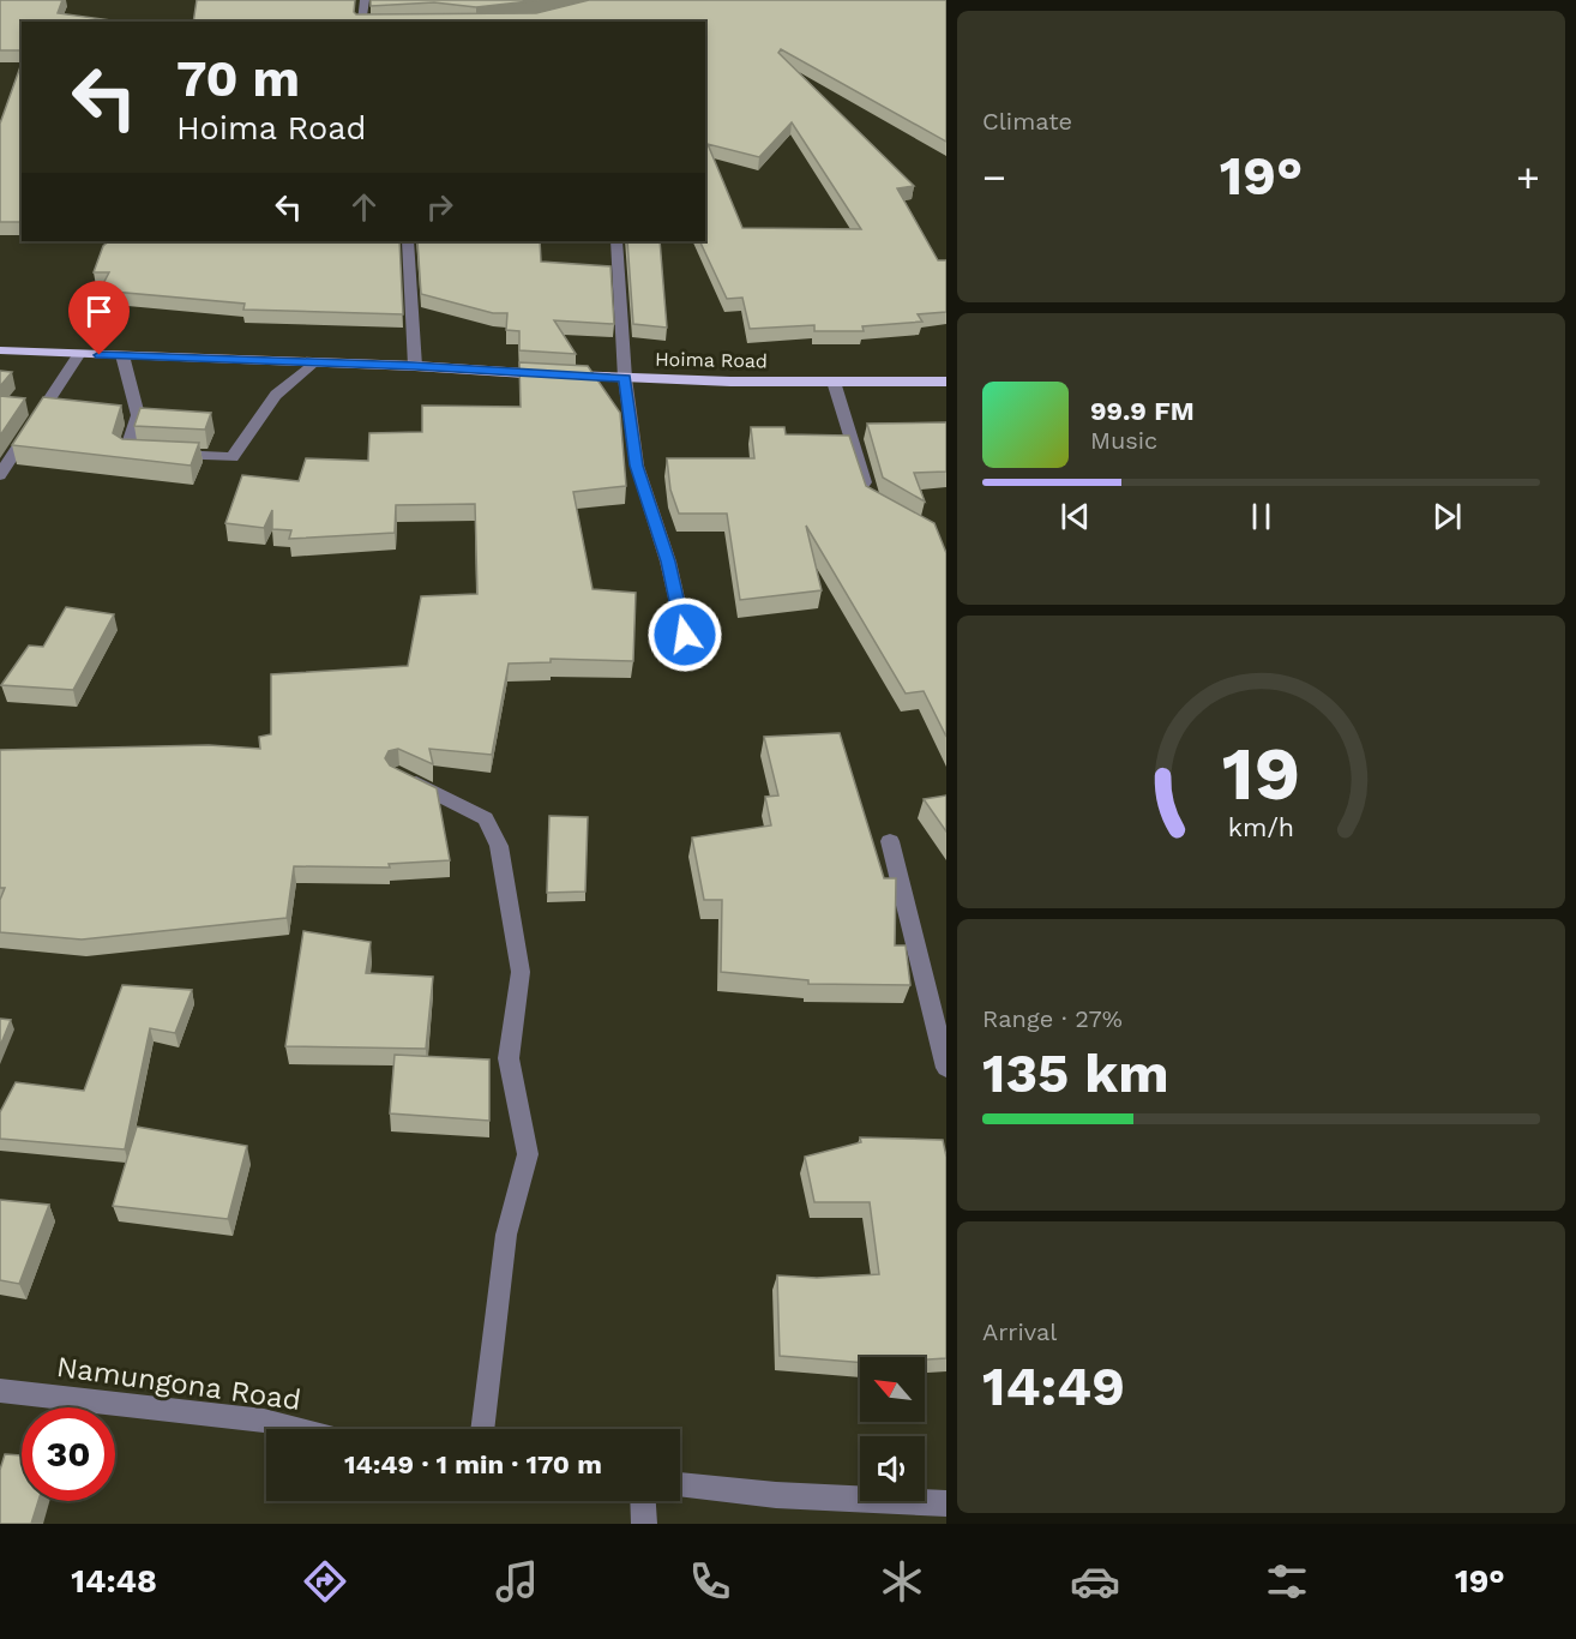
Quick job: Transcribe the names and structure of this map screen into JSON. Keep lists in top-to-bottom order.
{
  "streets": {
    "main road": ["Hoima Road"],
    "street": ["Namungona Road"]
  },
  "north": "top left",
  "page": {
    "tile": [
      "Climate",
      ["Range · 27%", "135 km"],
      ["Arrival", "14:49"]
    ],
    "turn": ["70 m", "Hoima Road"],
    "heat": ["−", "19°", "+"],
    "song": ["99.9 FM", "Music"],
    "limit": "30",
    "trip": "14:49 · 1 min · 170 m",
    "tabs": ["14:48", "19°"],
    "gauge": ["19", "km/h"]
  }
}
